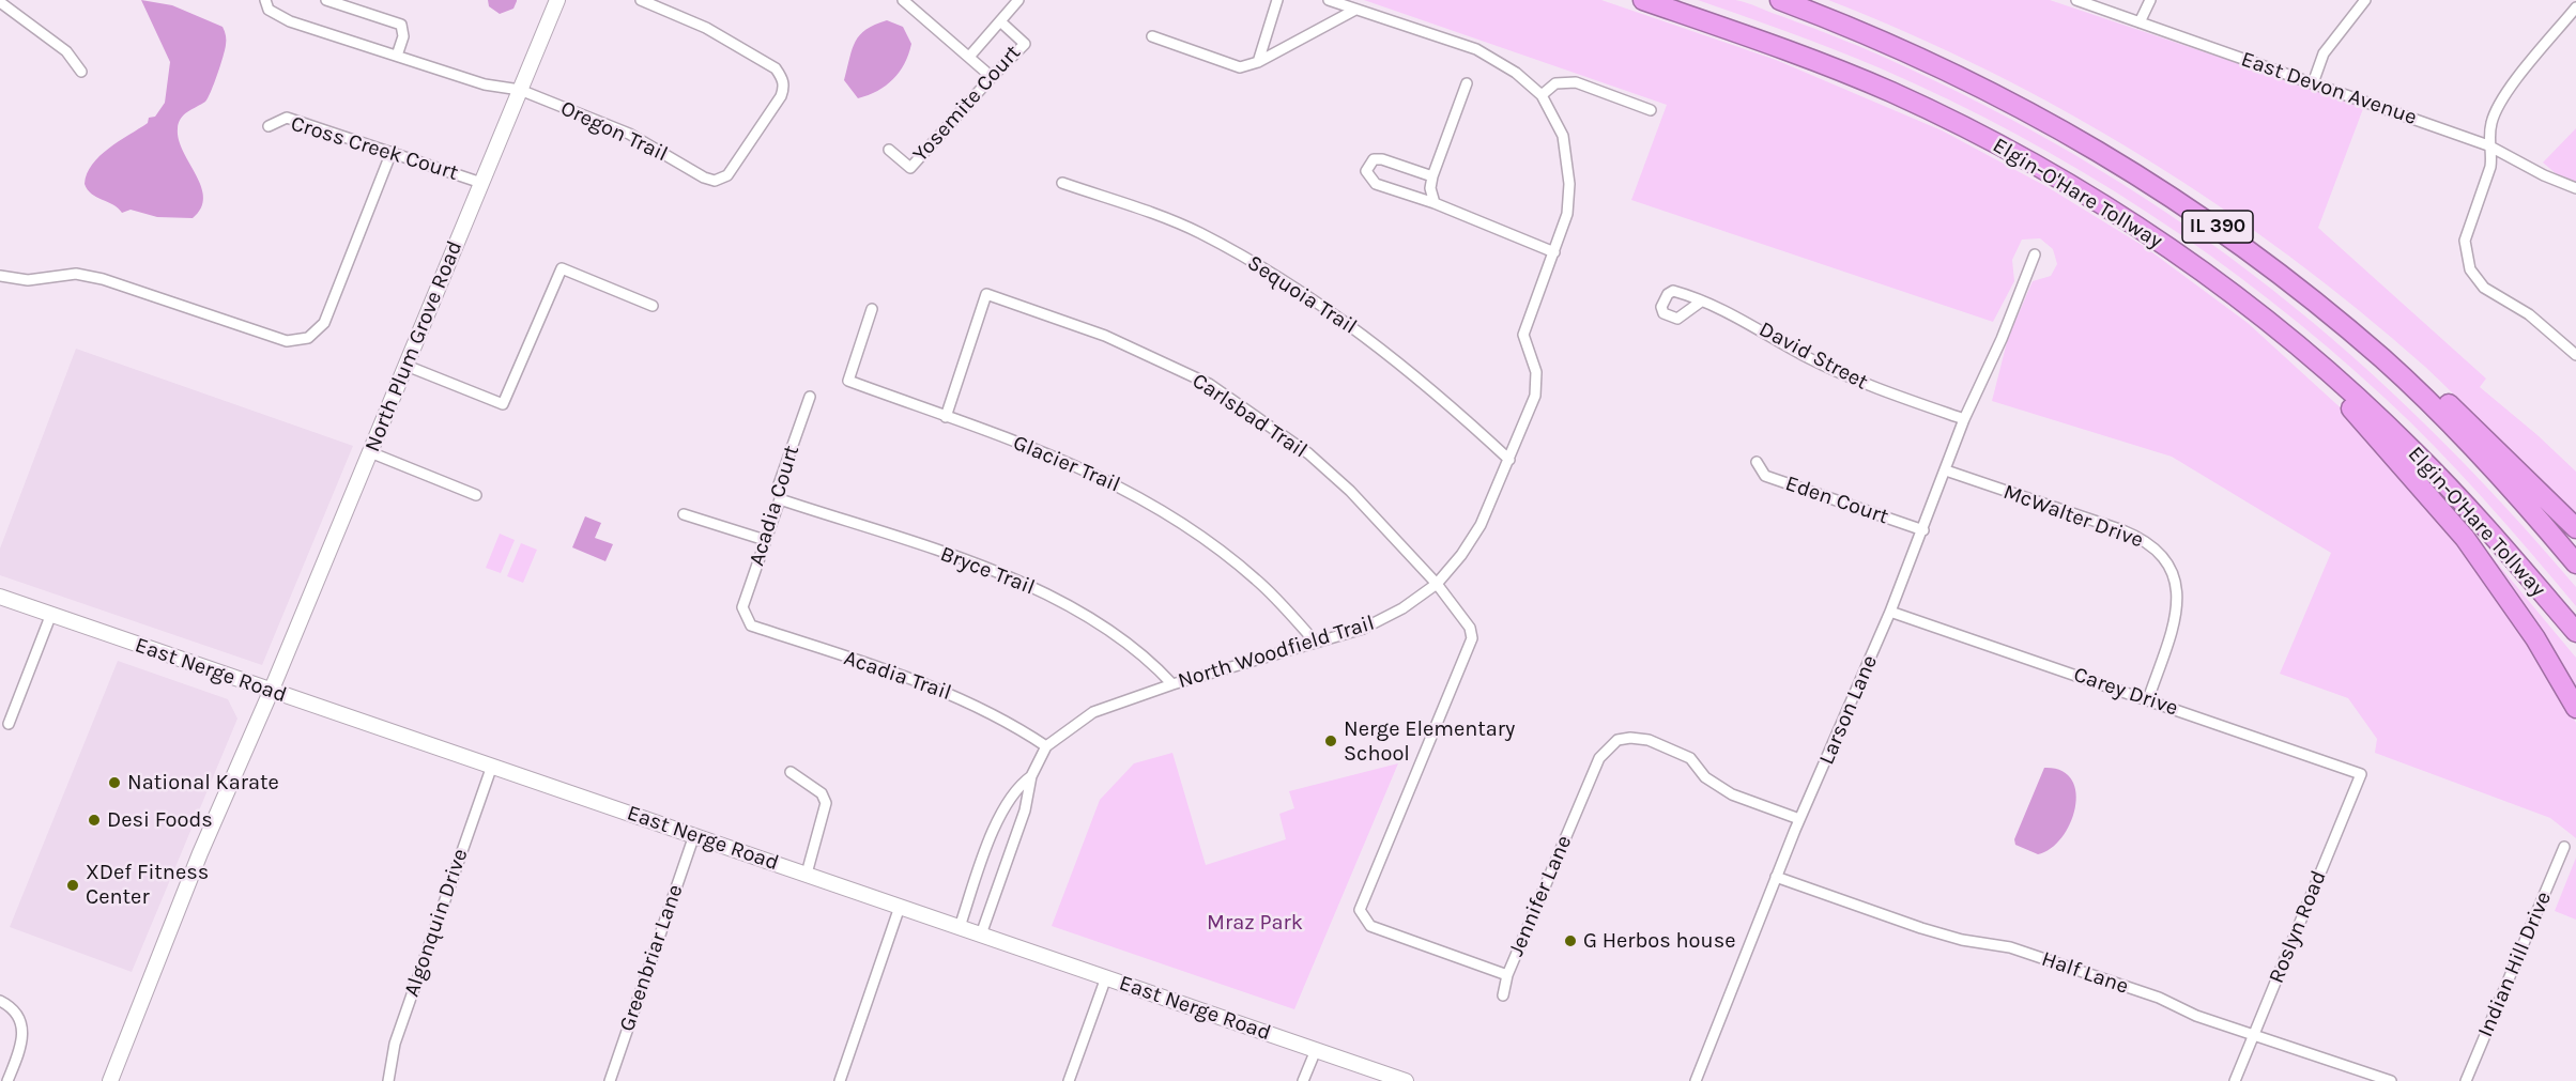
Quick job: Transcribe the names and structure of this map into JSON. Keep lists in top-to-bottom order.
{
  "streets": {
    "highway": ["Elgin-O'Hare Tollway", "IL 390"],
    "main road": ["North Plum Grove Road", "East Nerge Road"],
    "street": [
      "East Devon Avenue",
      "Yosemite Court",
      "Oregon Trail",
      "Cross Creek Court",
      "Sequoia Trail",
      "David Street",
      "Carlsbad Trail",
      "Glacier Trail",
      "Eden Court",
      "Acadia Court",
      "McWalter Drive",
      "Bryce Trail",
      "North Woodfield Trail",
      "Acadia Trail",
      "Carey Drive",
      "Larson Lane",
      "Jennifer Lane",
      "Algonquin Drive",
      "Roslyn Road",
      "Greenbriar Lane",
      "Indian Hill Drive",
      "Half Lane"
    ]
  },
  "crossings": [
    ["Oregon Trail", "North Plum Grove Road"],
    ["Cross Creek Court", "North Plum Grove Road"],
    ["Sequoia Trail", "North Woodfield Trail"],
    ["North Plum Grove Road", "East Nerge Road"],
    ["David Street", "Larson Lane"],
    ["Carlsbad Trail", "Glacier Trail"],
    ["Carlsbad Trail", "North Woodfield Trail"],
    ["Carlsbad Trail", "Jennifer Lane"],
    ["Glacier Trail", "North Woodfield Trail"],
    ["Eden Court", "Larson Lane"],
    ["Acadia Court", "Bryce Trail"],
    ["Acadia Court", "Acadia Trail"],
    ["McWalter Drive", "Carey Drive"],
    ["McWalter Drive", "Larson Lane"],
    ["Bryce Trail", "North Woodfield Trail"],
    ["North Woodfield Trail", "East Nerge Road"],
    ["North Woodfield Trail", "Acadia Trail"],
    ["North Woodfield Trail", "Jennifer Lane"],
    ["East Nerge Road", "Algonquin Drive"],
    ["East Nerge Road", "Greenbriar Lane"],
    ["Carey Drive", "Larson Lane"],
    ["Carey Drive", "Roslyn Road"],
    ["Larson Lane", "Jennifer Lane"],
    ["Larson Lane", "Half Lane"],
    ["Roslyn Road", "Half Lane"]
  ],
  "parks": ["Mraz Park"],
  "places": [
    "Nerge Elementary School",
    "National Karate",
    "Desi Foods",
    "XDef Fitness Center",
    "G Herbos house"
  ]
}
